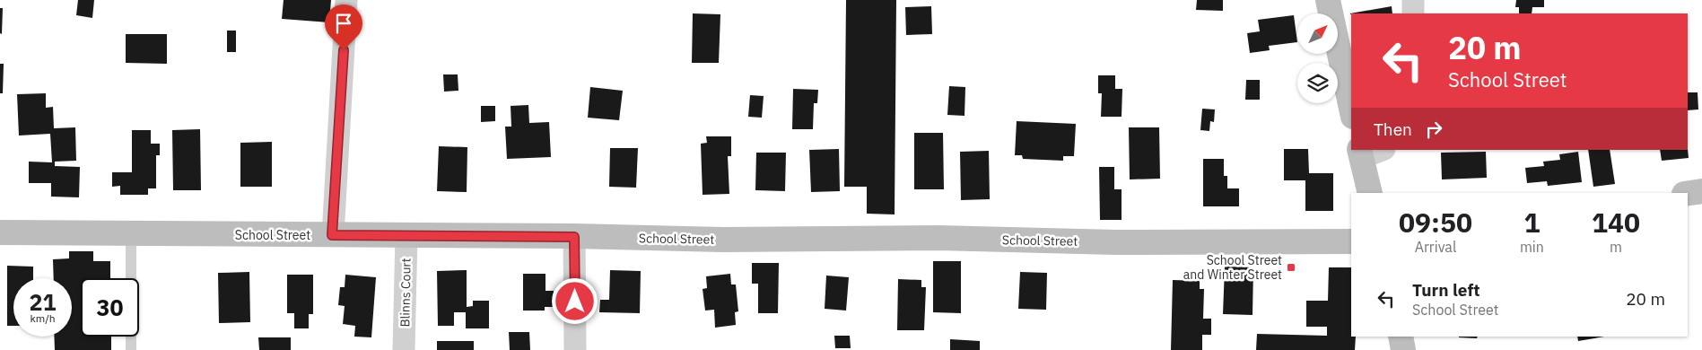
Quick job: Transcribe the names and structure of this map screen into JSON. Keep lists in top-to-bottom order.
{
  "streets": {
    "street": ["School Street", "Blinns Court"]
  },
  "crossings": [
    ["School Street", "Blinns Court"]
  ],
  "places": {
    "transit": ["School Street and Winter Street"]
  },
  "north": "top right",
  "page": {
    "turn": ["20 m", "School Street"],
    "then": "Then",
    "eta": [
      "09:50",
      "Arrival",
      "1",
      "min",
      "140",
      "m"
    ],
    "list": [
      {
        "name": "Turn left",
        "note": "School Street",
        "value": "20 m"
      }
    ],
    "speed": "21 km/h",
    "limit": "30"
  }
}
